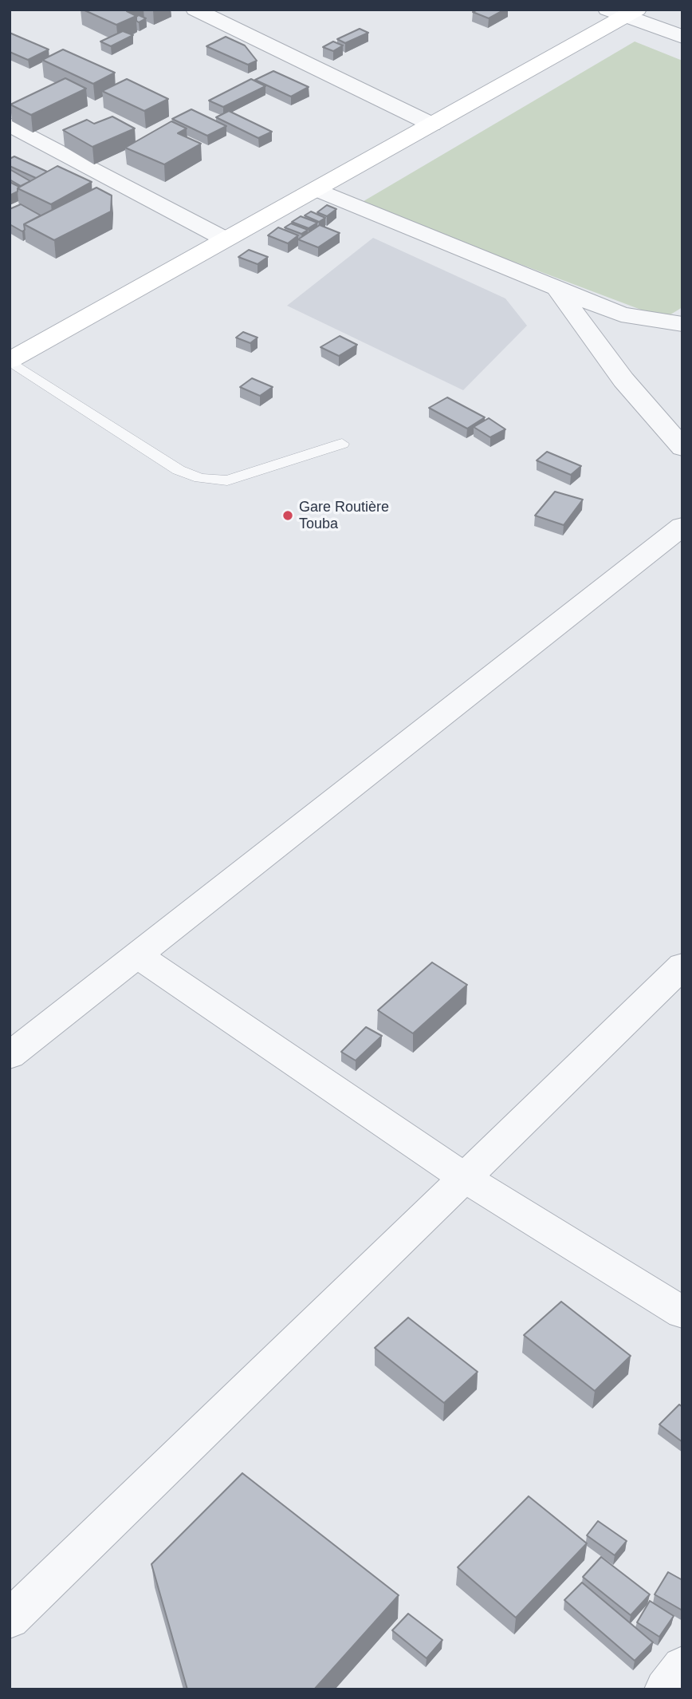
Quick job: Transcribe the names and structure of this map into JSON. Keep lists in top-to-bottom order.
{
  "places": ["Gare Routière Touba"]
}
